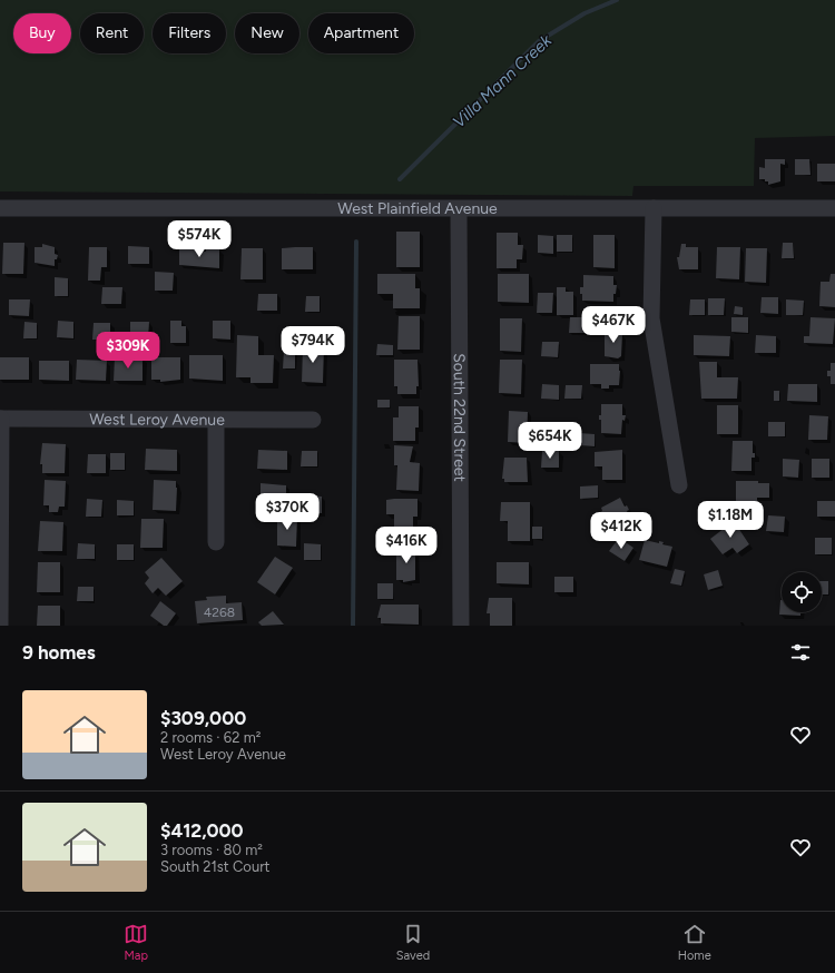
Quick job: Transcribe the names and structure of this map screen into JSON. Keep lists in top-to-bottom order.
{
  "streets": {
    "street": ["West Plainfield Avenue", "South 22nd Street", "West Leroy Avenue"]
  },
  "crossings": [
    ["West Plainfield Avenue", "South 22nd Street"]
  ],
  "water": ["Villa Mann Creek"],
  "house_numbers": ["4268"],
  "page": {
    "chip": [
      "Buy",
      "Rent",
      "Filters",
      "New",
      "Apartment"
    ],
    "price": [
      "$574K",
      "$467K",
      "$794K",
      "$309K",
      "$654K",
      "$370K",
      "$1.18M",
      "$412K",
      "$416K"
    ],
    "heading": "9 homes",
    "list": [
      {
        "name": "$309,000",
        "note": "2 rooms · 62 m² · West Leroy Avenue"
      },
      {
        "name": "$412,000",
        "note": "3 rooms · 80 m² · South 21st Court"
      }
    ],
    "tabs": ["Map", "Saved", "Home"]
  }
}
